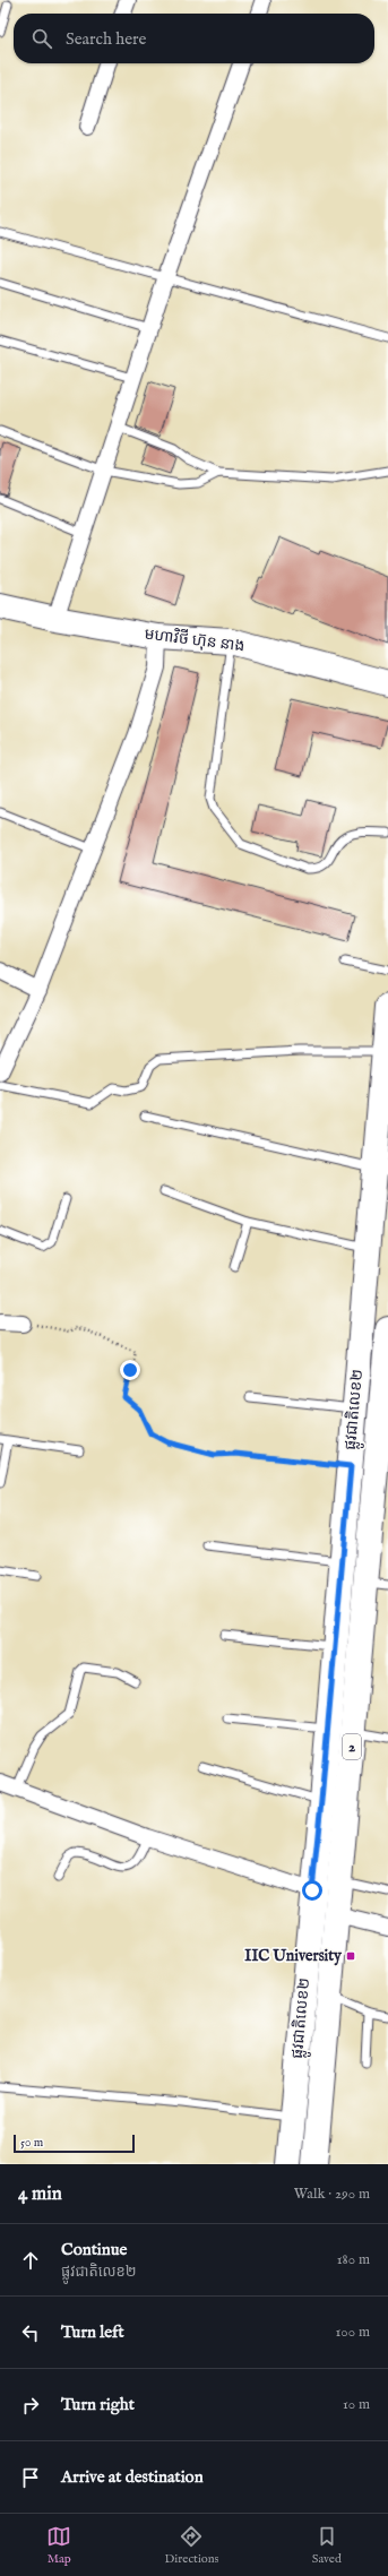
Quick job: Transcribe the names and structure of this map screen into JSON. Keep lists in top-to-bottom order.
{
  "streets": {
    "main road": ["មហាវិថី ហ៊ុន នាង", "ផ្លូវជាតិលេខ២", "2"]
  },
  "places": {
    "transit": ["IIC University"]
  },
  "scale_bar": "50 m",
  "page": {
    "search": "Search here",
    "scale": "50 m",
    "heading": ["4 min", "Walk · 290 m"],
    "list": [
      ["Continue", "ផ្លូវជាតិលេខ២", "180 m"],
      ["Turn left", "100 m"],
      ["Turn right", "10 m"],
      "Arrive at destination"
    ],
    "nav": ["Map", "Directions", "Saved"]
  }
}
